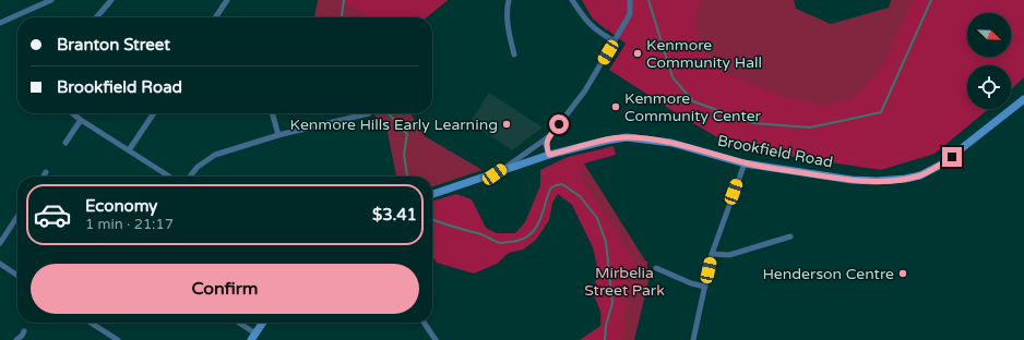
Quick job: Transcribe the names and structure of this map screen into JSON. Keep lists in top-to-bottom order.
{
  "streets": {
    "main road": ["Brookfield Road"]
  },
  "parks": ["Mirbelia Street Park"],
  "places": [
    "Kenmore Community Hall",
    "Kenmore Community Center",
    "Kenmore Hills Early Learning",
    "Henderson Centre"
  ],
  "north": "bottom right",
  "page": {
    "banner": ["Branton Street", "Brookfield Road"],
    "list": [
      {
        "name": "Economy",
        "note": "1 min · 21:17",
        "value": "$3.41"
      }
    ],
    "buttons": "Confirm"
  }
}
